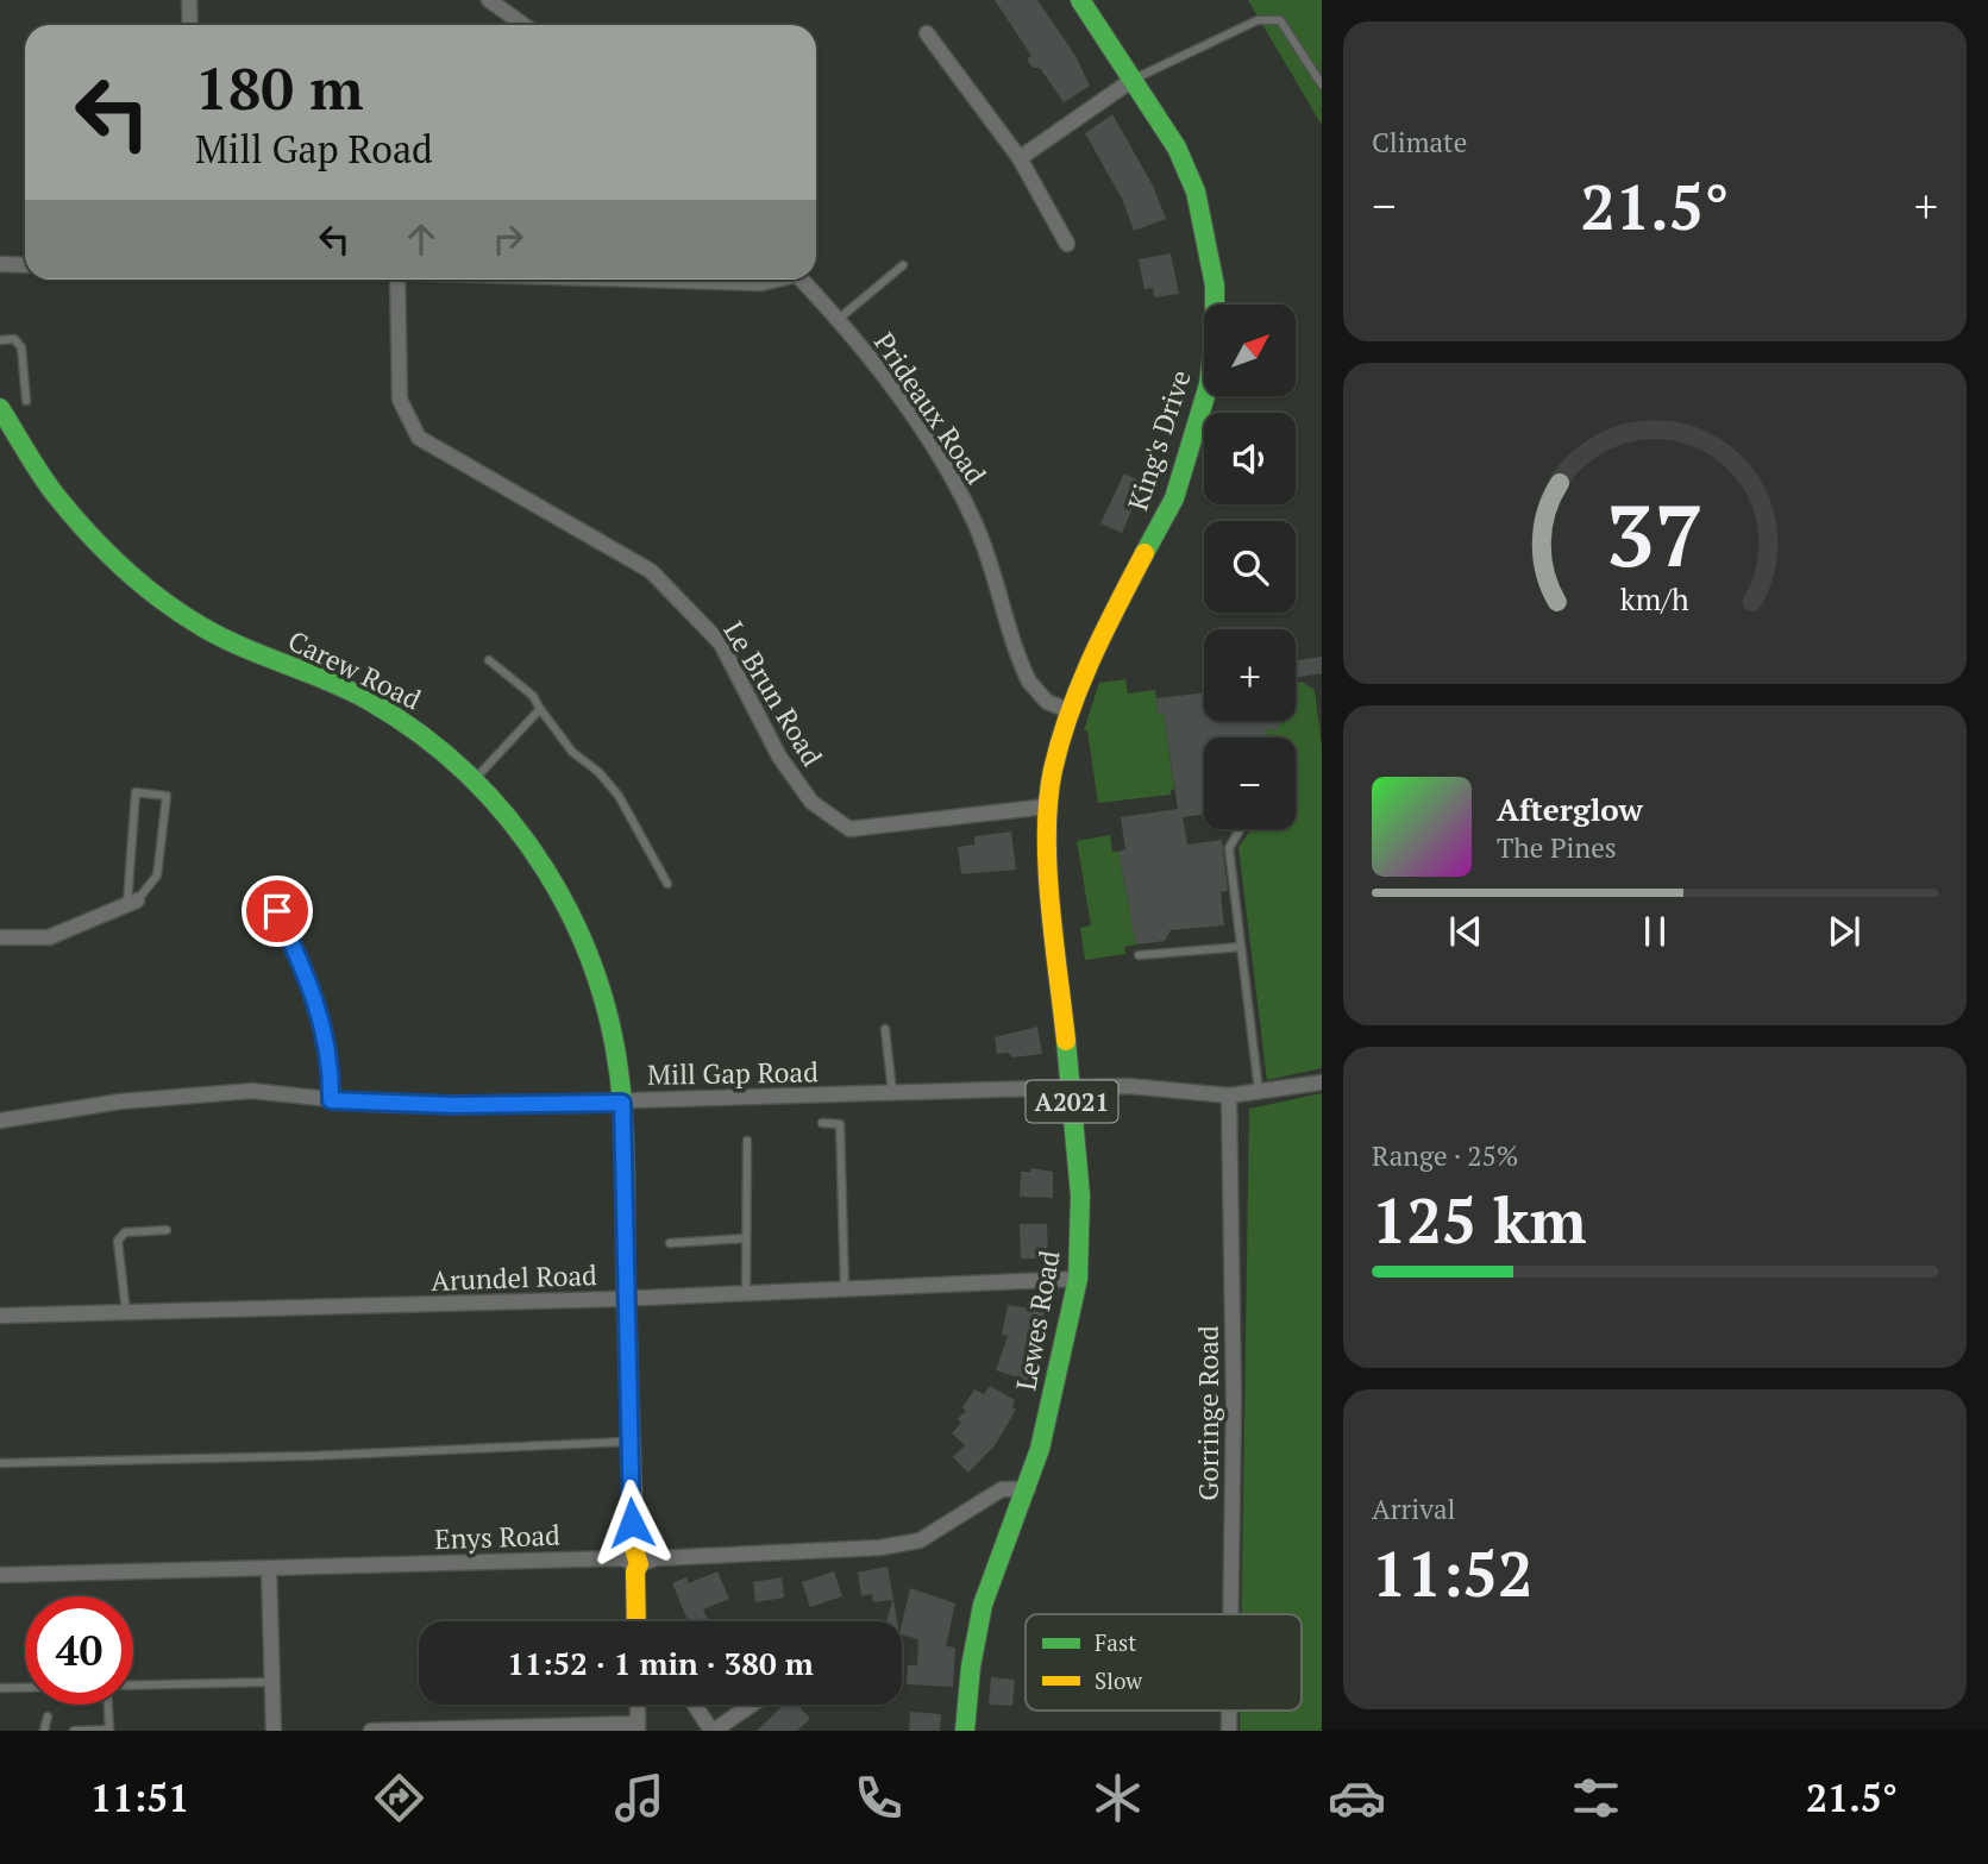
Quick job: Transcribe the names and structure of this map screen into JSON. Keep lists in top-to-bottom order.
{
  "streets": {
    "main road": [
      "King's Drive",
      "Carew Road",
      "A2021",
      "Lewes Road"
    ],
    "street": [
      "Prideaux Road",
      "Le Brun Road",
      "Mill Gap Road",
      "Arundel Road",
      "Gorringe Road",
      "Enys Road"
    ]
  },
  "crossings": [
    ["Prideaux Road", "King's Drive"],
    ["Prideaux Road", "Lewes Road"],
    ["King's Drive", "Lewes Road"],
    ["Carew Road", "Mill Gap Road"],
    ["Carew Road", "Arundel Road"],
    ["Carew Road", "Enys Road"],
    ["Le Brun Road", "Lewes Road"],
    ["Mill Gap Road", "Lewes Road"],
    ["Mill Gap Road", "Gorringe Road"],
    ["Arundel Road", "Lewes Road"],
    ["Lewes Road", "Enys Road"]
  ],
  "legend": ["Fast", "Slow"],
  "north": "top right",
  "page": {
    "tile": [
      "Climate",
      ["Range · 25%", "125 km"],
      ["Arrival", "11:52"]
    ],
    "turn": ["180 m", "Mill Gap Road"],
    "heat": ["−", "21.5°", "+"],
    "map_buttons": ["+", "−"],
    "song": ["Afterglow", "The Pines"],
    "limit": "40",
    "trip": "11:52 · 1 min · 380 m",
    "tabs": ["11:51", "21.5°"],
    "gauge": ["37", "km/h"]
  }
}
